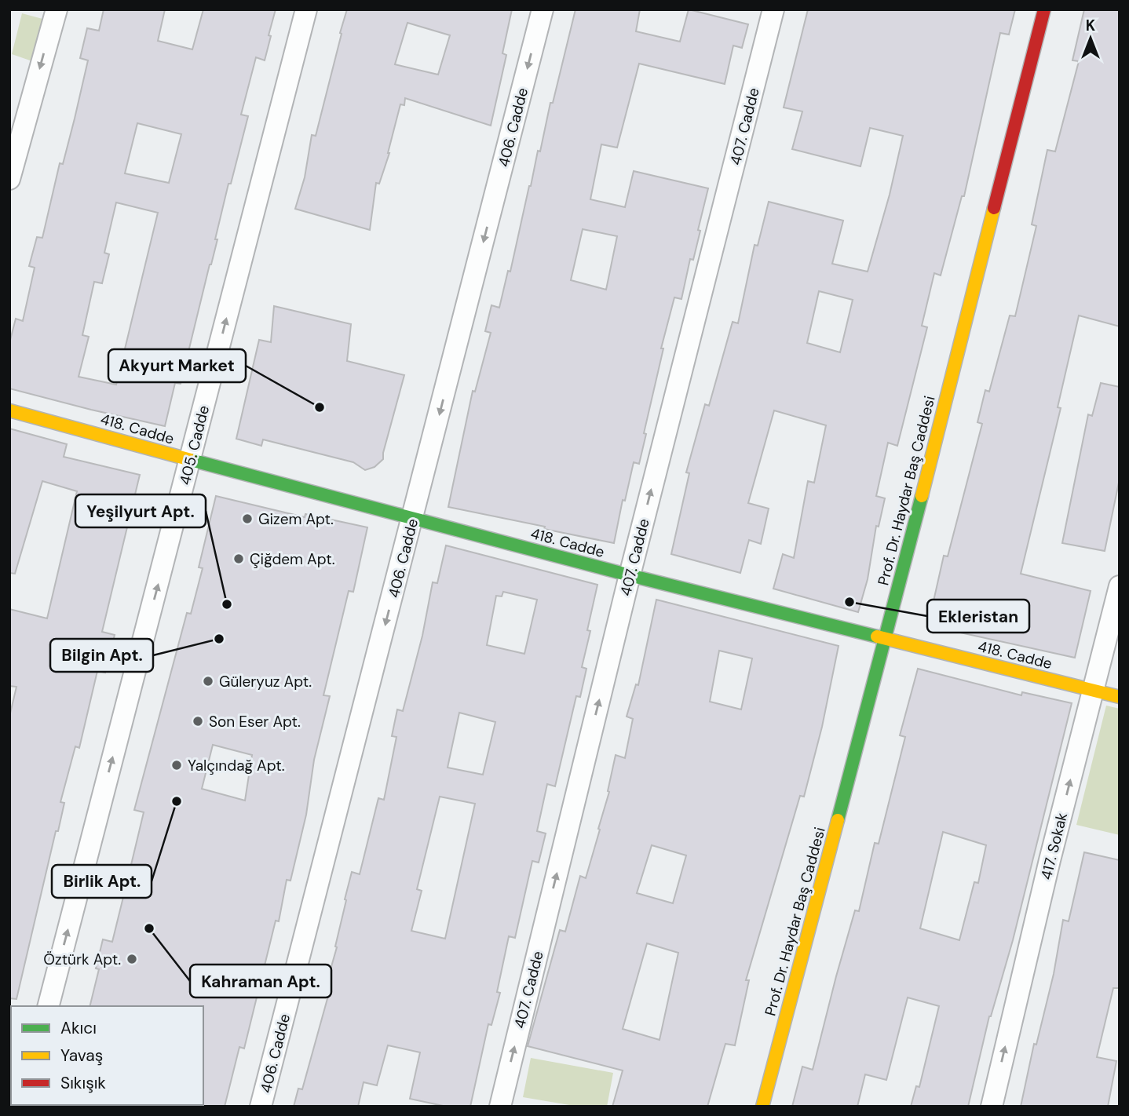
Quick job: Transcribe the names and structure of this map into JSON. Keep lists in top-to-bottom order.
{
  "streets": {
    "street": [
      "407. Cadde",
      "406. Cadde",
      "418. Cadde",
      "405. Cadde",
      "Prof. Dr. Haydar Baş Caddesi",
      "417. Sokak"
    ]
  },
  "crossings": [
    ["407. Cadde", "418. Cadde"],
    ["406. Cadde", "418. Cadde"],
    ["418. Cadde", "405. Cadde"],
    ["418. Cadde", "Prof. Dr. Haydar Baş Caddesi"],
    ["418. Cadde", "417. Sokak"]
  ],
  "one_way": [
    "407. Cadde",
    "406. Cadde",
    "405. Cadde",
    "417. Sokak"
  ],
  "places": [
    "Akyurt Market",
    "Gizem Apt.",
    "Çiğdem Apt.",
    "Ekleristan",
    "Yeşilyurt Apt.",
    "Bilgin Apt.",
    "Güleryuz Apt.",
    "Son Eser Apt.",
    "Yalçındağ Apt.",
    "Birlik Apt.",
    "Kahraman Apt.",
    "Öztürk Apt."
  ],
  "legend": ["Akıcı", "Yavaş", "Sıkışık"],
  "north": "top"
}
